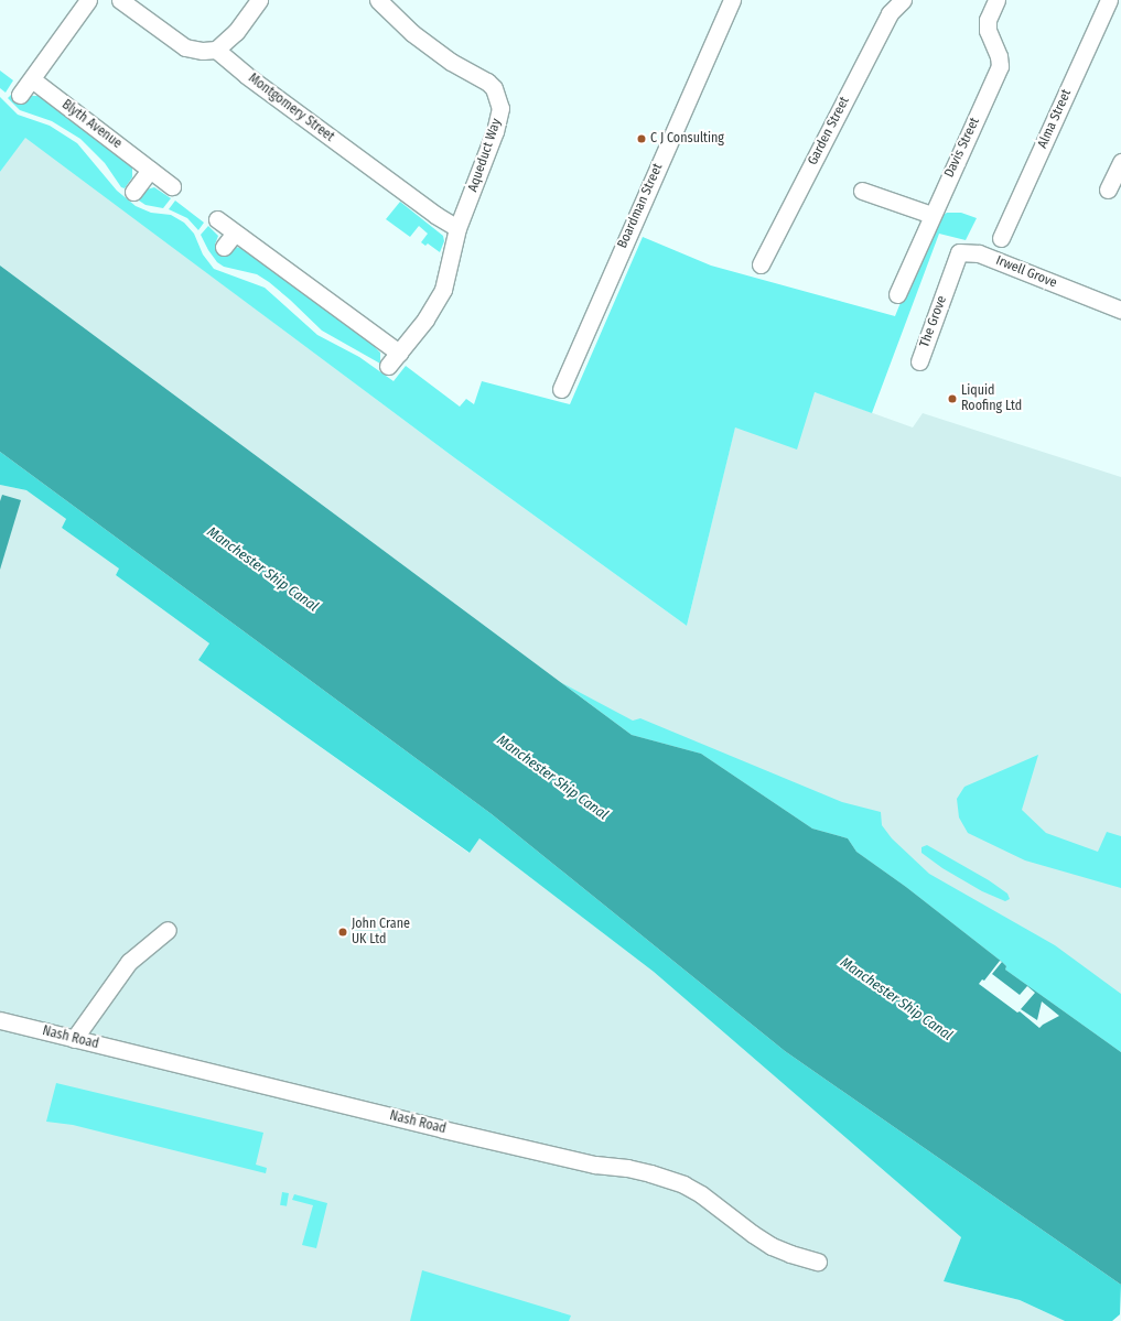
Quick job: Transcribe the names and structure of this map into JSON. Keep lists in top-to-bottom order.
{
  "streets": {
    "street": [
      "Montgomery Street",
      "Alma Street",
      "Blyth Avenue",
      "Garden Street",
      "Davis Street",
      "Aqueduct Way",
      "Boardman Street",
      "Irwell Grove",
      "The Grove",
      "Nash Road"
    ]
  },
  "crossings": [
    ["Montgomery Street", "Aqueduct Way"],
    ["Irwell Grove", "The Grove"]
  ],
  "water": ["Manchester Ship Canal"],
  "places": ["C J Consulting", "Liquid Roofing Ltd", "John Crane UK Ltd"]
}
